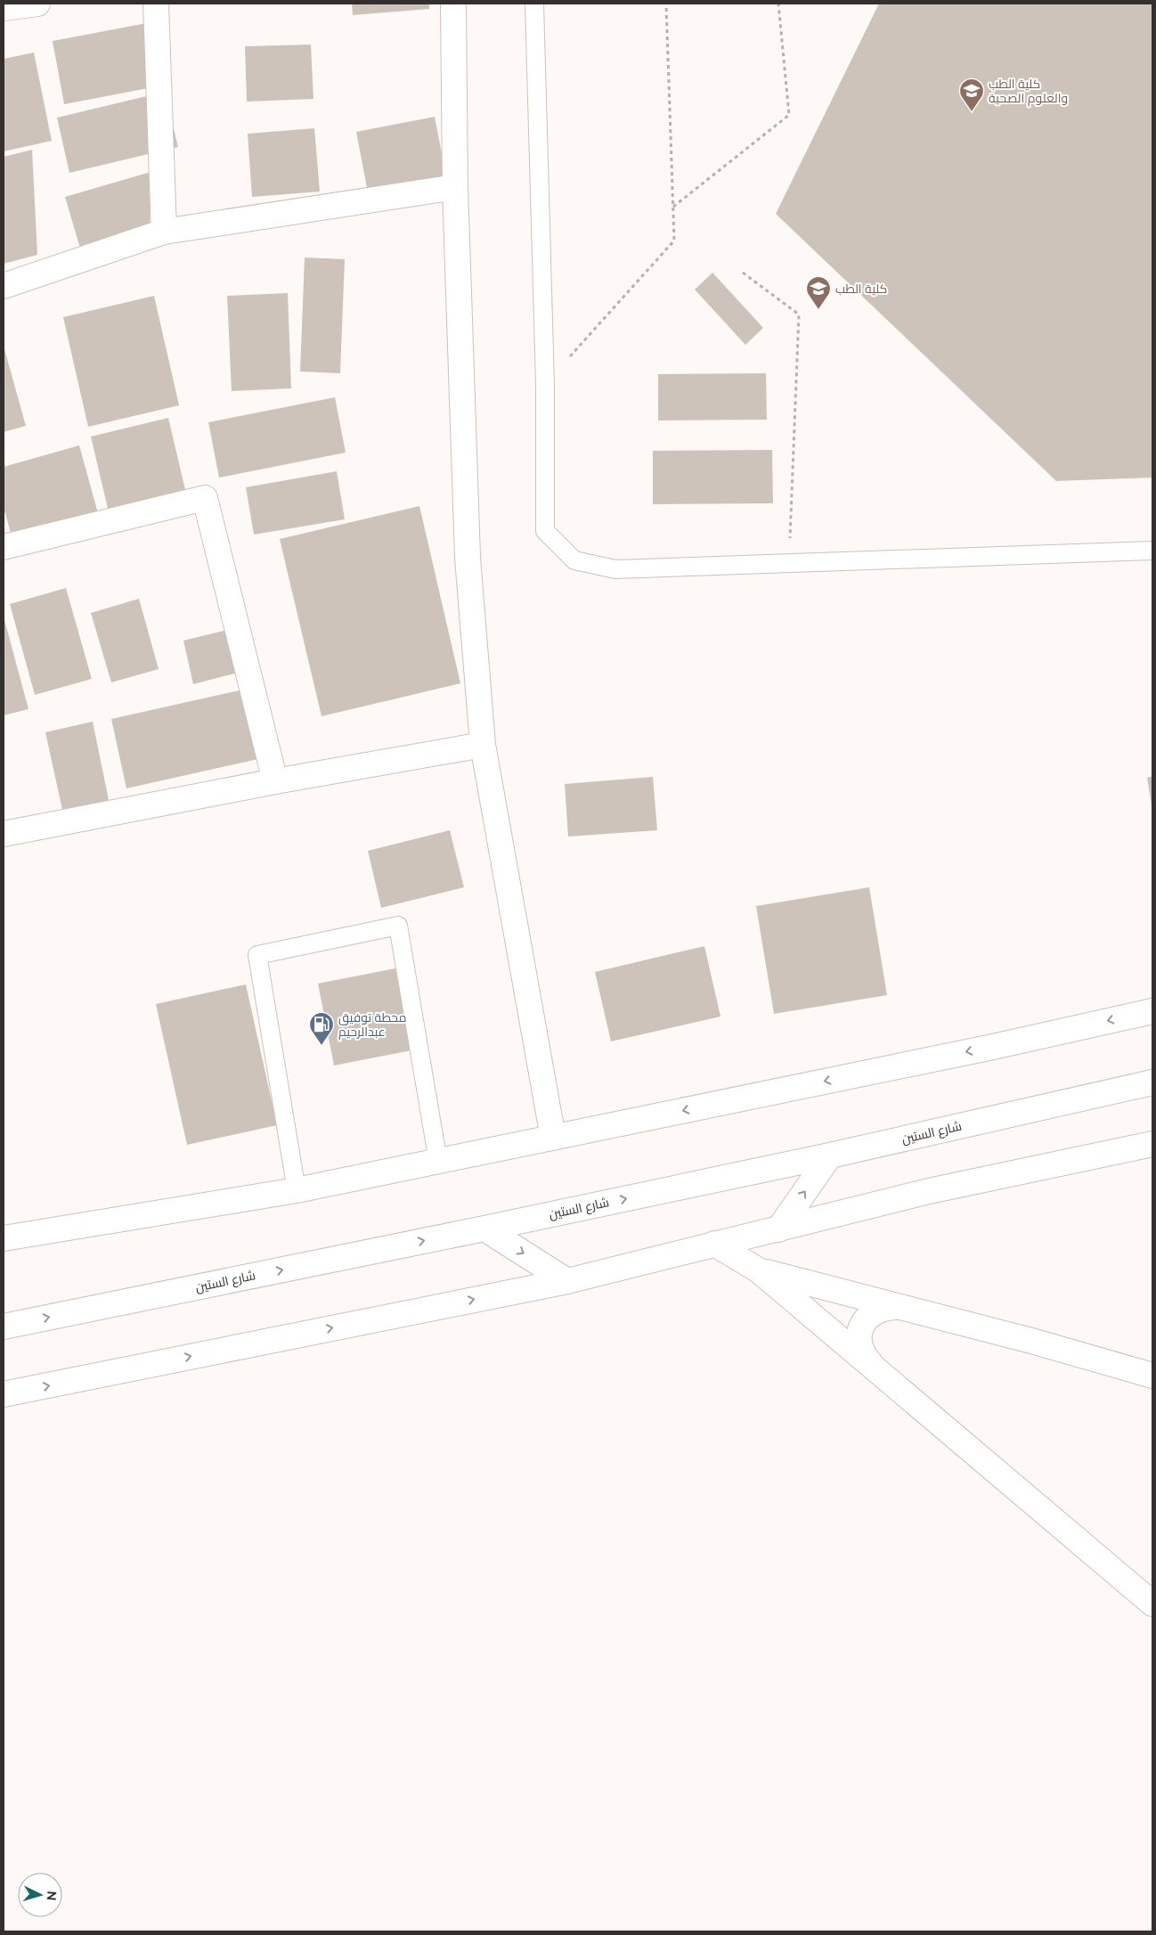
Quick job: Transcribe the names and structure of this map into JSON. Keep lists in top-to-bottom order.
{
  "streets": {
    "main road": ["شارع الستين"]
  },
  "places": {
    "school or university": ["كلية الطب والعلوم الصحية", "كلية الطب"],
    "fuel station": ["محطة توفيق عبدالرحيم"]
  },
  "north": "right"
}
